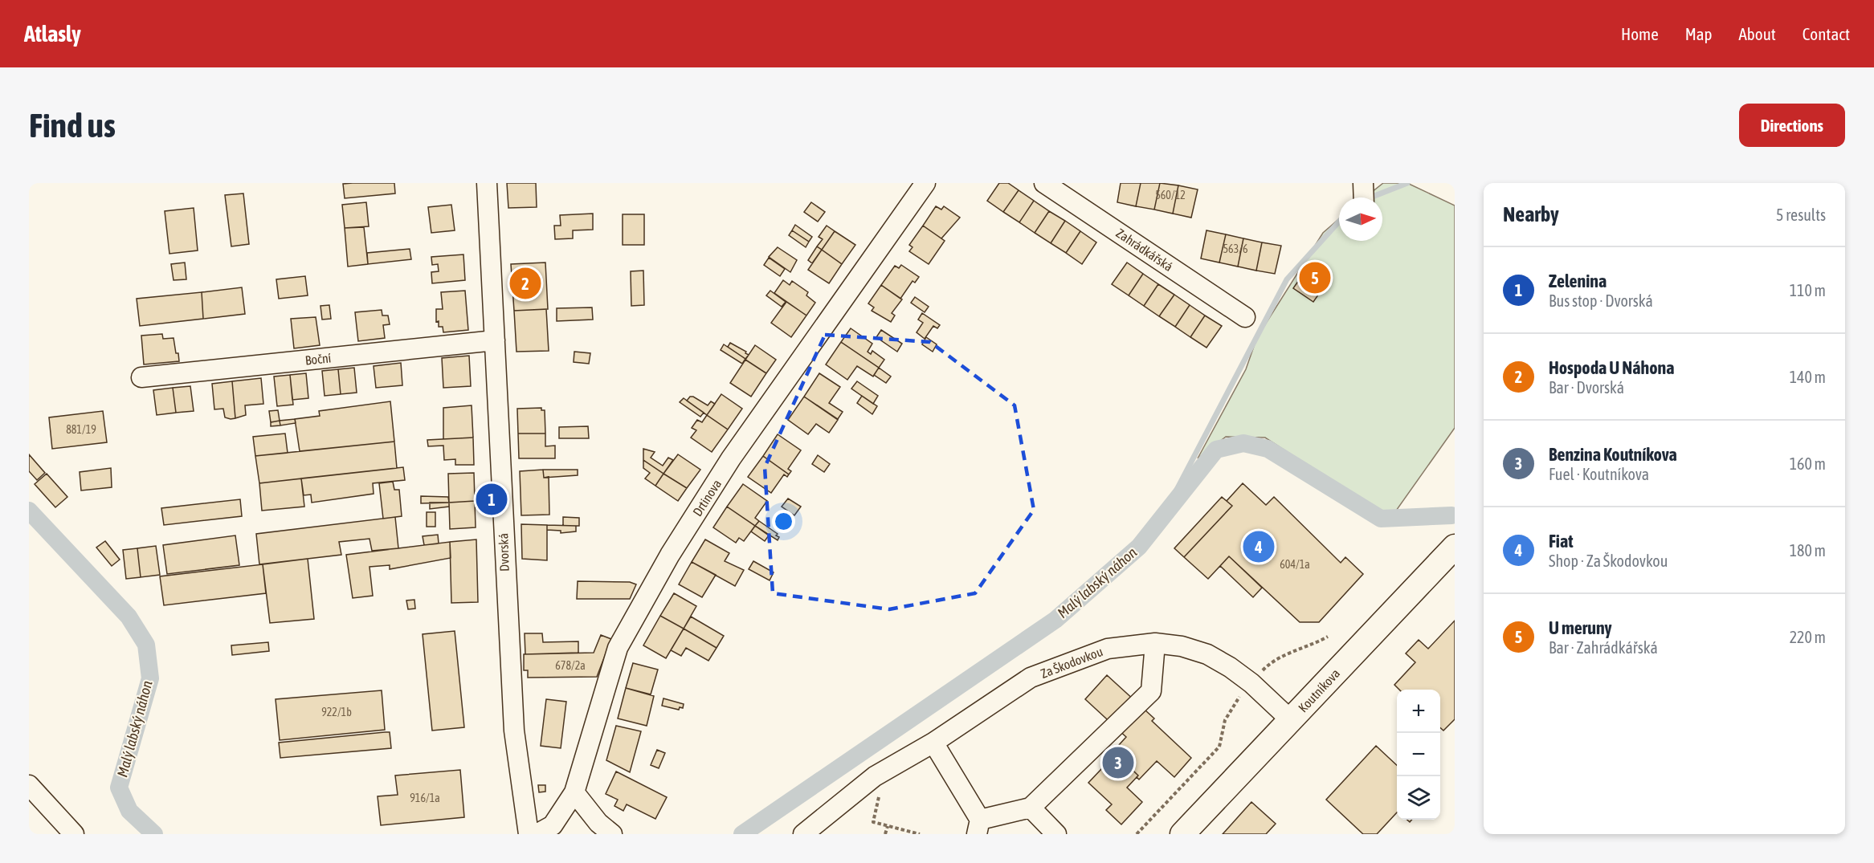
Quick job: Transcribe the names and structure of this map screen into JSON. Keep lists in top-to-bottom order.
{
  "streets": {
    "main road": ["Koutníkova"],
    "street": [
      "Zahrádkářská",
      "Boční",
      "Drtinova",
      "Dvorská",
      "Za Škodovkou"
    ]
  },
  "crossings": [
    ["Boční", "Dvorská"],
    ["Za Škodovkou", "Koutníkova"]
  ],
  "water": ["Malý labský náhon"],
  "house_numbers": [
    "560/12",
    "563/6",
    "881/19",
    "604/1a",
    "678/2a",
    "922/1b",
    "916/1a"
  ],
  "north": "right",
  "page": {
    "header": "Atlasly",
    "nav": [
      "Home",
      "Map",
      "About",
      "Contact"
    ],
    "buttons": "Directions",
    "title": "Find us",
    "heading": ["Nearby", "5 results"],
    "list": [
      {
        "mark": "1",
        "name": "Zelenina",
        "note": "Bus stop · Dvorská",
        "value": "110 m"
      },
      {
        "mark": "2",
        "name": "Hospoda U Náhona",
        "note": "Bar · Dvorská",
        "value": "140 m"
      },
      {
        "mark": "3",
        "name": "Benzina Koutníkova",
        "note": "Fuel · Koutníkova",
        "value": "160 m"
      },
      {
        "mark": "4",
        "name": "Fiat",
        "note": "Shop · Za Škodovkou",
        "value": "180 m"
      },
      {
        "mark": "5",
        "name": "U meruny",
        "note": "Bar · Zahrádkářská",
        "value": "220 m"
      }
    ],
    "pins": [
      "5",
      "2",
      "1",
      "4",
      "3"
    ],
    "map_buttons": ["+", "−"]
  }
}
